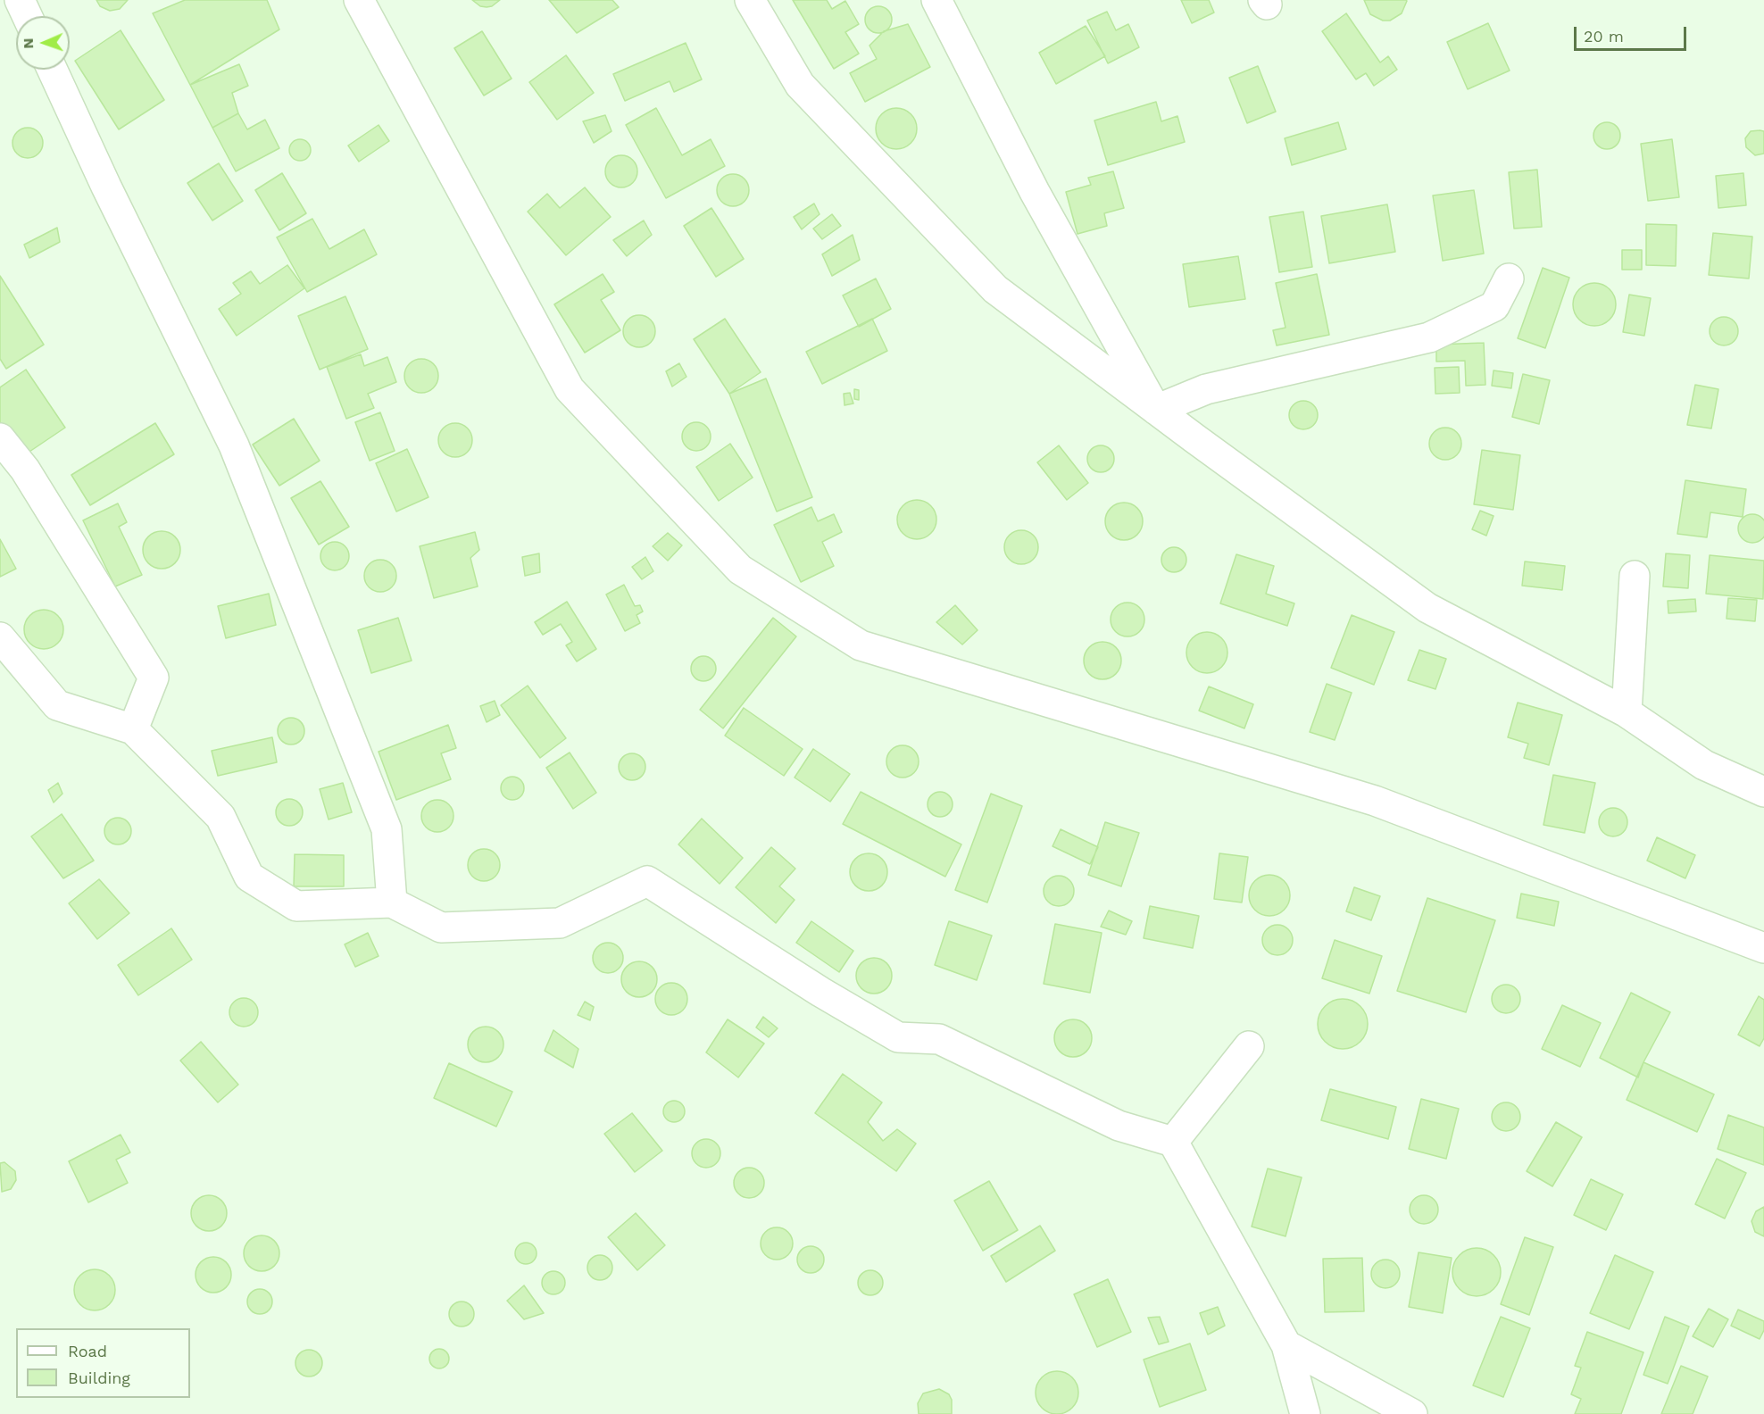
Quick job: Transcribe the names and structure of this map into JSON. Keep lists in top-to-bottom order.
{
  "legend": ["Road", "Building"],
  "scale_bar": "20 m",
  "north": "left"
}
